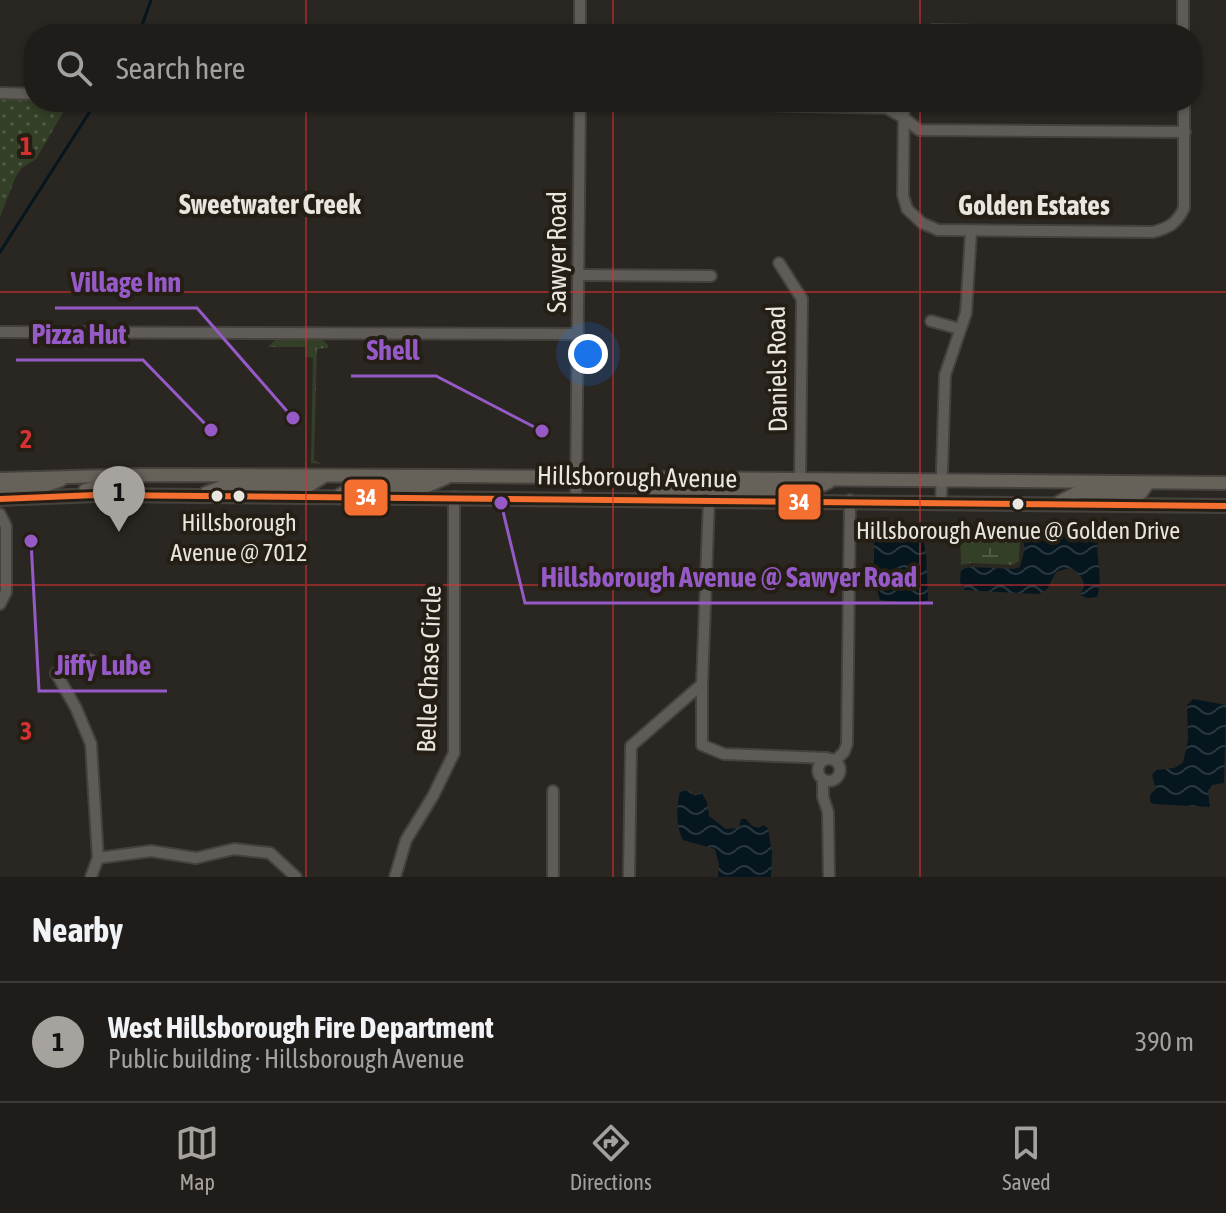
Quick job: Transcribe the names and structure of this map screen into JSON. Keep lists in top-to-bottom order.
{
  "streets": {
    "main road": ["Hillsborough Avenue"],
    "street": ["Sawyer Road", "Daniels Road", "Belle Chase Circle"]
  },
  "crossings": [
    ["Sawyer Road", "Hillsborough Avenue"],
    ["Daniels Road", "Hillsborough Avenue"],
    ["Hillsborough Avenue", "Belle Chase Circle"]
  ],
  "districts": ["Sweetwater Creek", "Golden Estates"],
  "places": [
    "Village Inn",
    "Pizza Hut",
    "Shell",
    "Hillsborough Avenue @ 7012",
    "Hillsborough Avenue @ Sawyer Road",
    "Hillsborough Avenue @ Golden Drive",
    "Jiffy Lube"
  ],
  "lines": ["transit line 34"],
  "page": {
    "search": "Search here",
    "pins": "1",
    "heading": "Nearby",
    "list": [
      {
        "mark": "1",
        "name": "West Hillsborough Fire Department",
        "note": "Public building · Hillsborough Avenue",
        "value": "390 m"
      }
    ],
    "nav": ["Map", "Directions", "Saved"]
  },
  "grid": {
    "rows": ["1", "2", "3"]
  }
}
